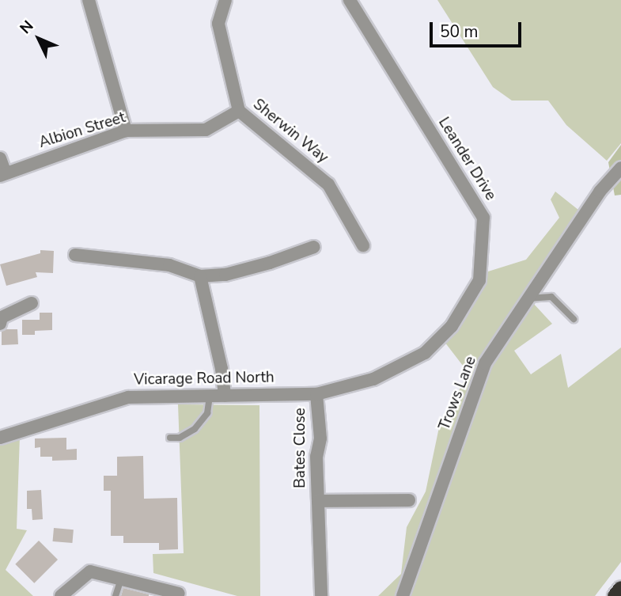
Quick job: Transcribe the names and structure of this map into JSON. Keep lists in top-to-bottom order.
{
  "streets": {
    "street": [
      "Albion Street",
      "Sherwin Way",
      "Leander Drive",
      "Vicarage Road North",
      "Trows Lane",
      "Bates Close"
    ]
  },
  "crossings": [
    ["Albion Street", "Sherwin Way"],
    ["Leander Drive", "Vicarage Road North"],
    ["Leander Drive", "Bates Close"],
    ["Vicarage Road North", "Bates Close"]
  ],
  "scale_bar": "50 m",
  "north": "top left"
}
